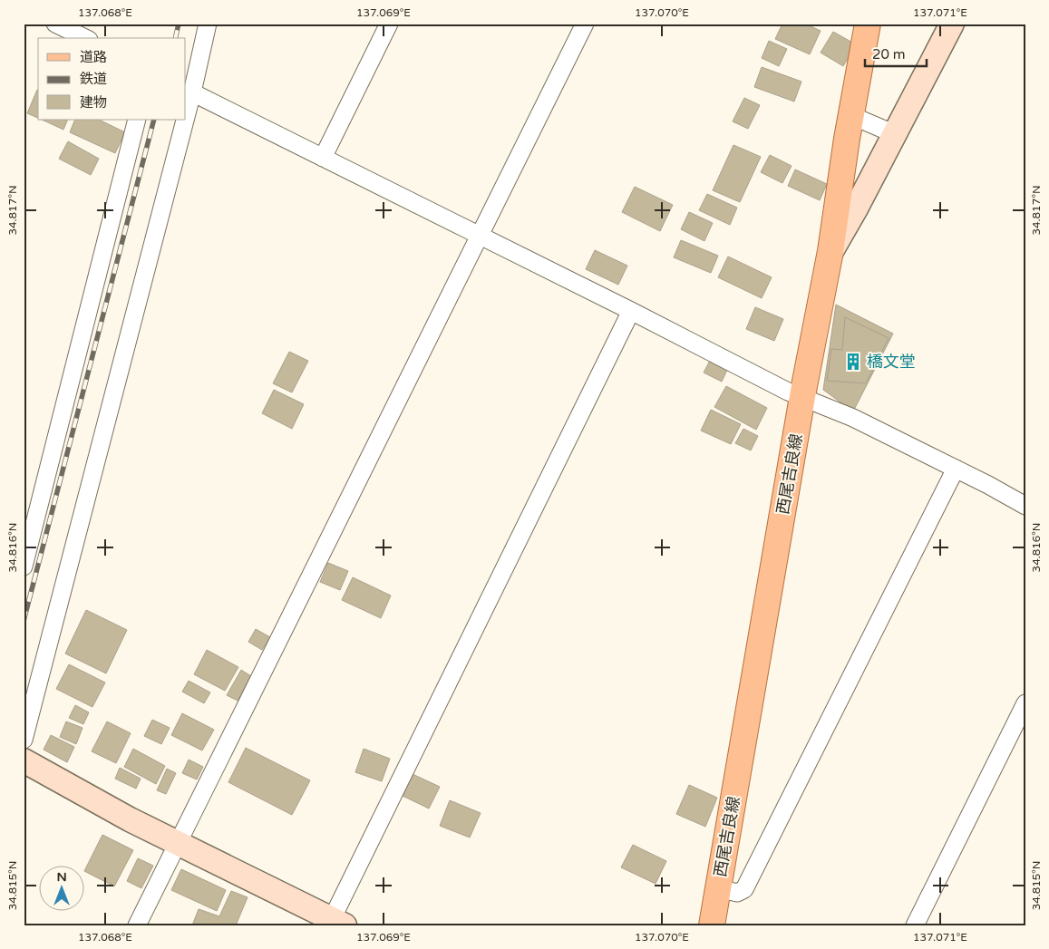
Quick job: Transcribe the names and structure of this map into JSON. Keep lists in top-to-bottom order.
{
  "streets": {
    "main road": ["西尾吉良線"]
  },
  "places": {
    "building": ["橋文堂"]
  },
  "legend": ["道路", "鉄道", "建物"],
  "scale_bar": "20 m",
  "north": "top",
  "coordinates": [
    "137.068°E",
    "137.069°E",
    "137.070°E",
    "137.071°E",
    "34.817°N",
    "34.816°N",
    "34.815°N"
  ]
}
